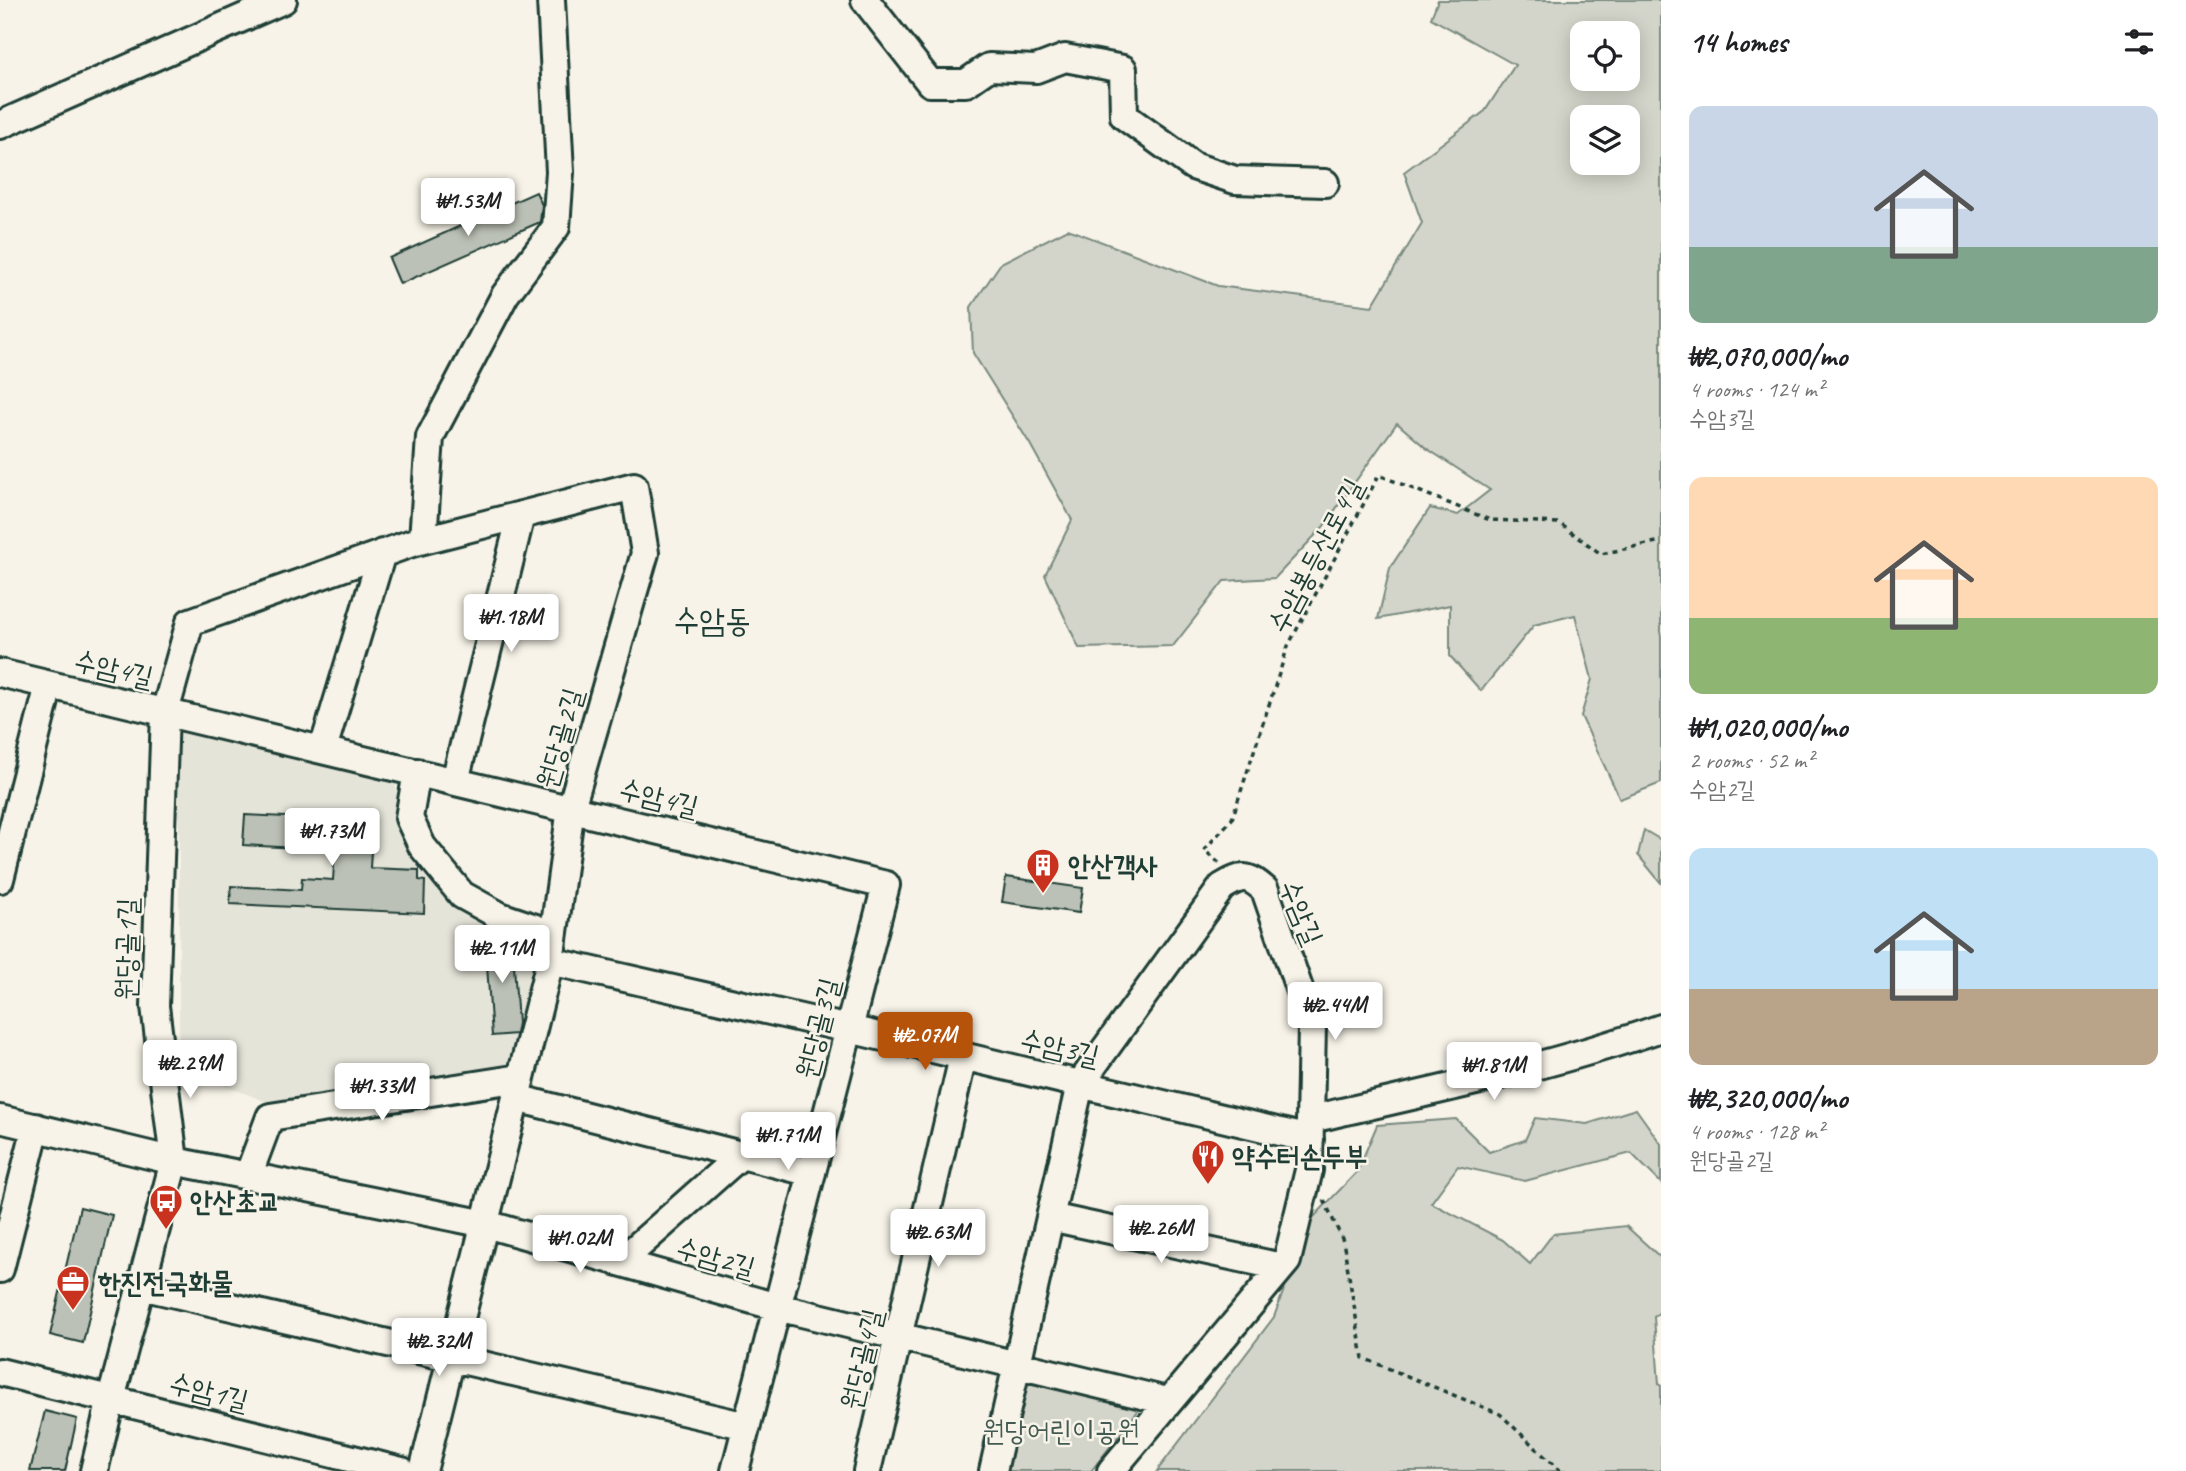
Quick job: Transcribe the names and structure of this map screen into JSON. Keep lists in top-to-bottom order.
{
  "streets": {
    "street": [
      "수암4길",
      "원당골2길",
      "수암길",
      "원당골1길",
      "원당골3길",
      "수암3길",
      "수암2길",
      "원당골4길",
      "수암1길"
    ],
    "path": ["수암봉등산로4길"]
  },
  "crossings": [
    ["수암봉등산로4길", "수암길"],
    ["수암4길", "원당골2길"],
    ["수암4길", "원당골1길"],
    ["수암4길", "원당골3길"],
    ["원당골2길", "원당골1길"],
    ["원당골2길", "수암3길"],
    ["원당골2길", "수암2길"],
    ["수암길", "수암3길"],
    ["수암길", "수암2길"],
    ["원당골1길", "수암2길"],
    ["원당골1길", "수암1길"],
    ["원당골3길", "수암3길"],
    ["원당골3길", "수암2길"],
    ["수암3길", "원당골4길"],
    ["수암2길", "원당골4길"]
  ],
  "districts": ["수암동"],
  "parks": ["원당어린이공원"],
  "places": {
    "building": ["안산객사"],
    "restaurant": ["약수터손두부"],
    "bus stop": ["안산초교"],
    "office": ["한진전국화물"]
  },
  "page": {
    "heading": "14 homes",
    "list": [
      {
        "name": "₩2,070,000/mo",
        "note": "4 rooms · 124 m² · 수암3길"
      },
      {
        "name": "₩1,020,000/mo",
        "note": "2 rooms · 52 m² · 수암2길"
      },
      {
        "name": "₩2,320,000/mo",
        "note": "4 rooms · 128 m² · 원당골2길"
      }
    ],
    "price": [
      "₩1.53M",
      "₩1.18M",
      "₩1.73M",
      "₩2.11M",
      "₩2.44M",
      "₩2.07M",
      "₩2.29M",
      "₩1.81M",
      "₩1.33M",
      "₩1.71M",
      "₩2.26M",
      "₩2.63M",
      "₩1.02M",
      "₩2.32M"
    ]
  }
}
